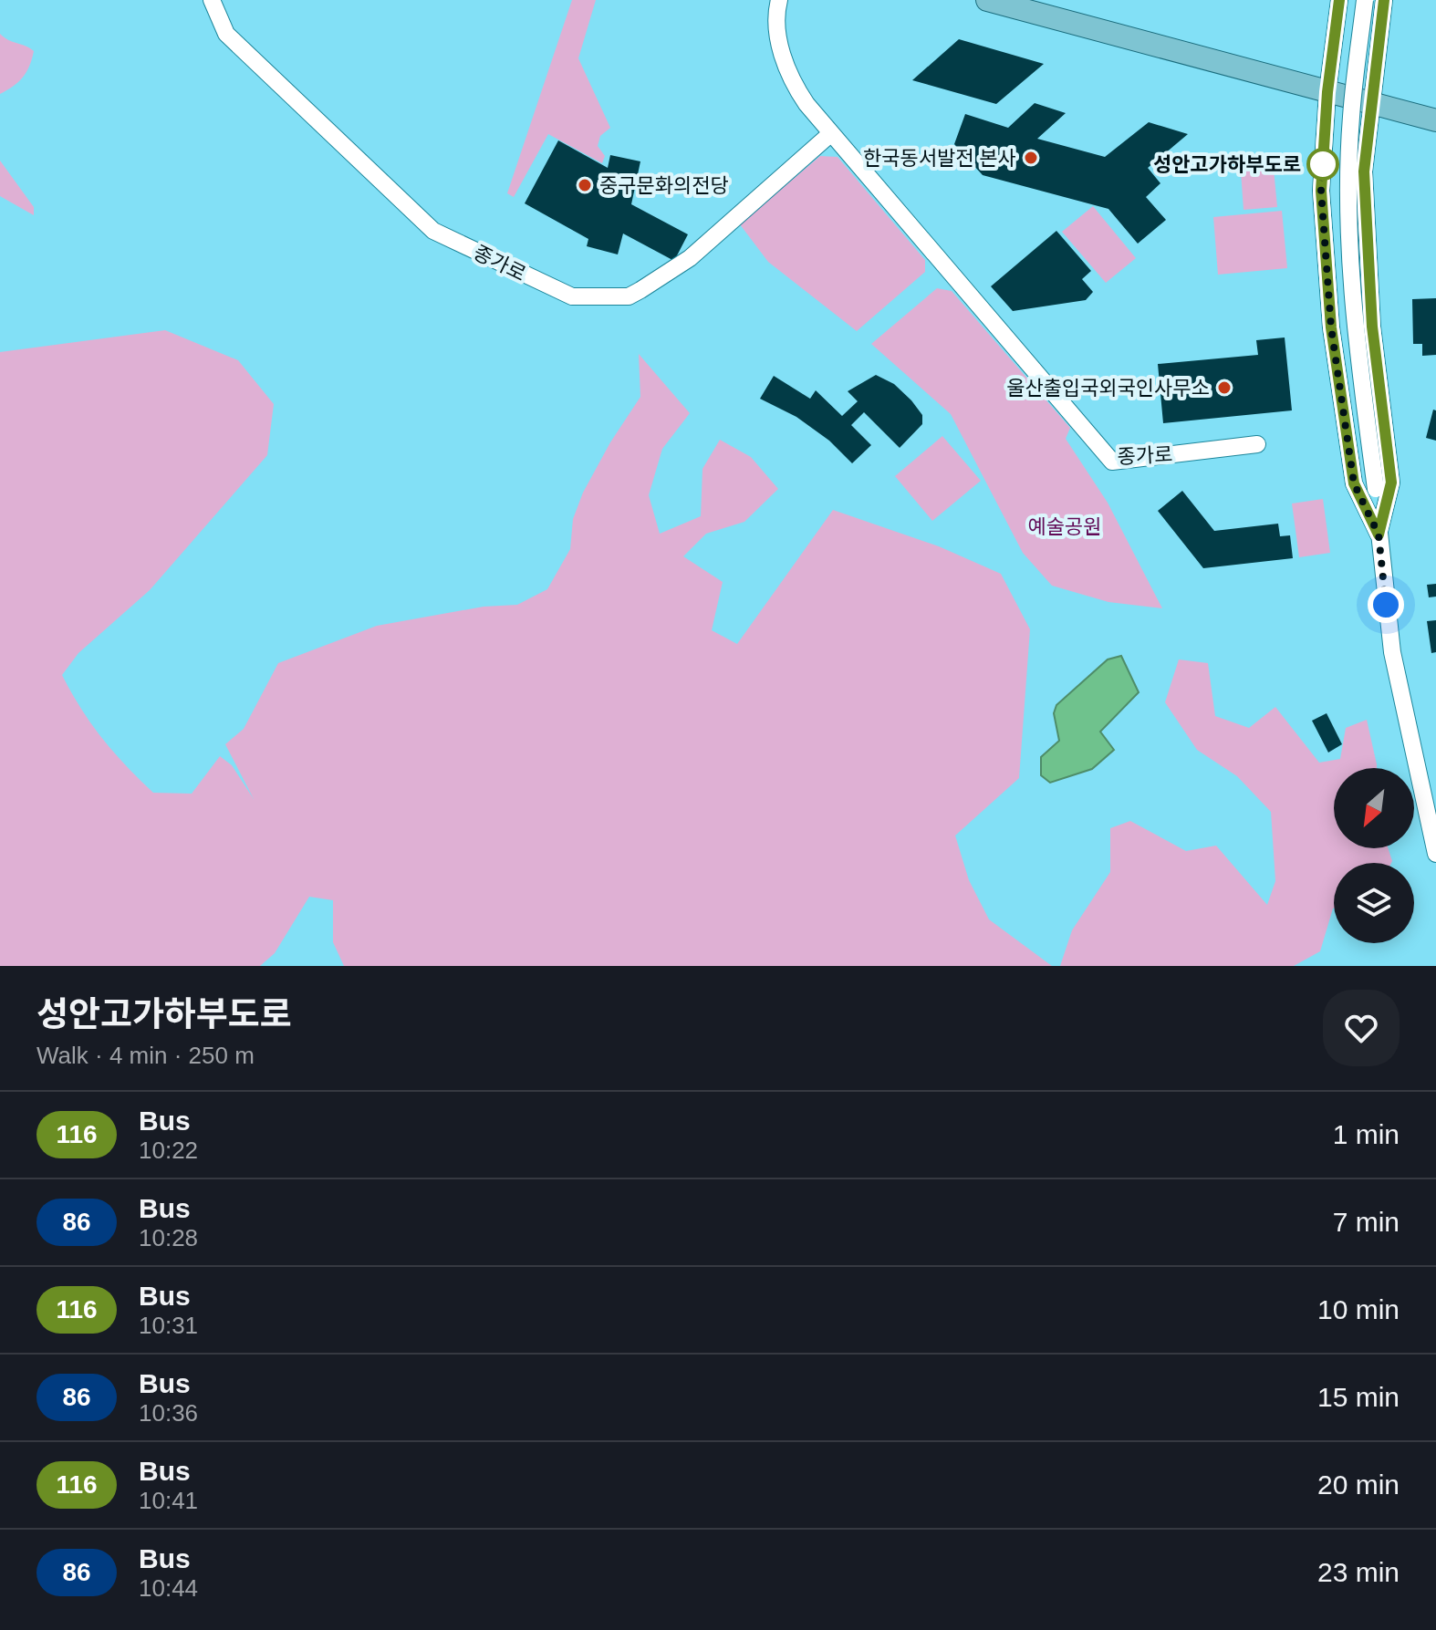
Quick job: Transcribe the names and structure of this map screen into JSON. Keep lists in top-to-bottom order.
{
  "streets": {
    "street": ["종가로"]
  },
  "parks": ["예술공원"],
  "places": [
    "한국동서발전 본사",
    "성안고가하부도로",
    "중구문화의전당",
    "울산출입국외국인사무소"
  ],
  "lines": ["bus line 116"],
  "north": "bottom left",
  "page": {
    "heading": ["성안고가하부도로", "Walk · 4 min · 250 m"],
    "list": [
      {
        "mark": "116",
        "name": "Bus",
        "note": "10:22",
        "value": "1 min"
      },
      {
        "mark": "86",
        "name": "Bus",
        "note": "10:28",
        "value": "7 min"
      },
      {
        "mark": "116",
        "name": "Bus",
        "note": "10:31",
        "value": "10 min"
      },
      {
        "mark": "86",
        "name": "Bus",
        "note": "10:36",
        "value": "15 min"
      },
      {
        "mark": "116",
        "name": "Bus",
        "note": "10:41",
        "value": "20 min"
      },
      {
        "mark": "86",
        "name": "Bus",
        "note": "10:44",
        "value": "23 min"
      }
    ]
  }
}
